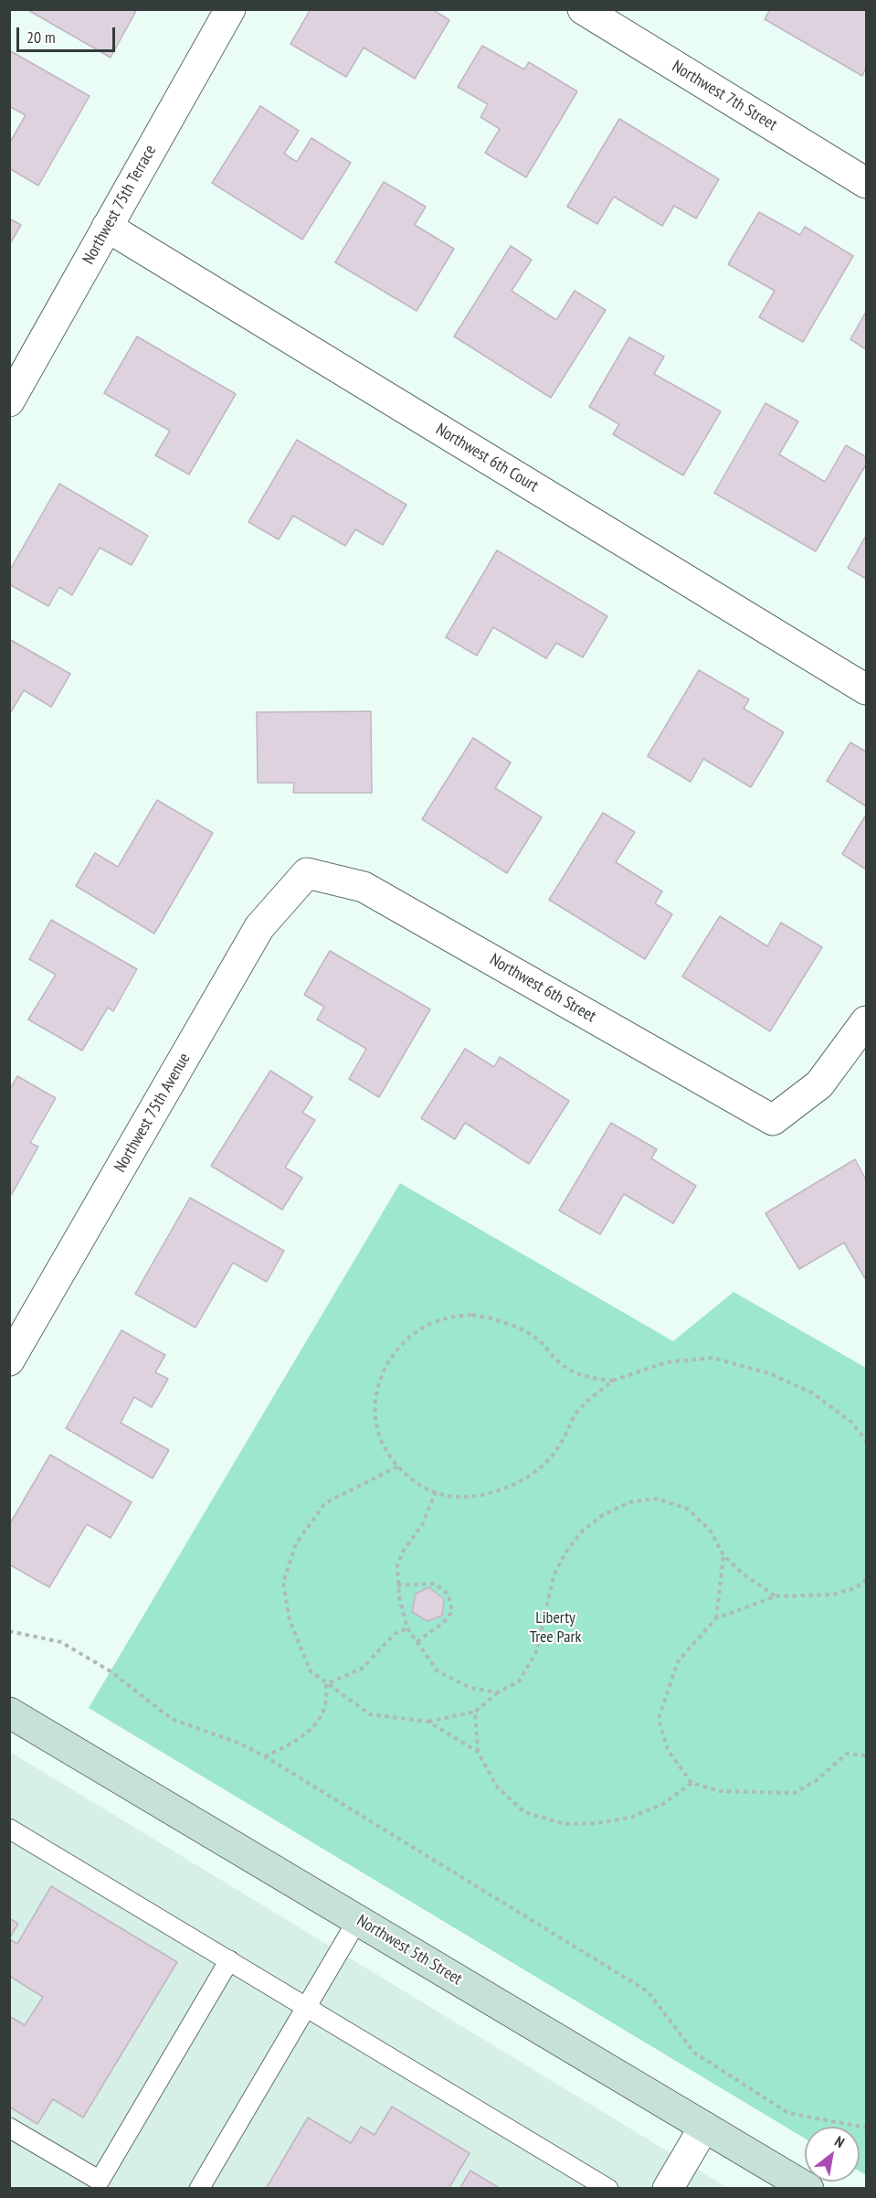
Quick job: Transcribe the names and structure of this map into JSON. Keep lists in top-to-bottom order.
{
  "streets": {
    "street": [
      "Northwest 7th Street",
      "Northwest 75th Terrace",
      "Northwest 6th Court",
      "Northwest 6th Street",
      "Northwest 75th Avenue",
      "Northwest 5th Street"
    ]
  },
  "crossings": [
    ["Northwest 75th Terrace", "Northwest 6th Court"],
    ["Northwest 6th Street", "Northwest 75th Avenue"]
  ],
  "parks": ["Liberty Tree Park"],
  "scale_bar": "20 m",
  "north": "top right"
}
